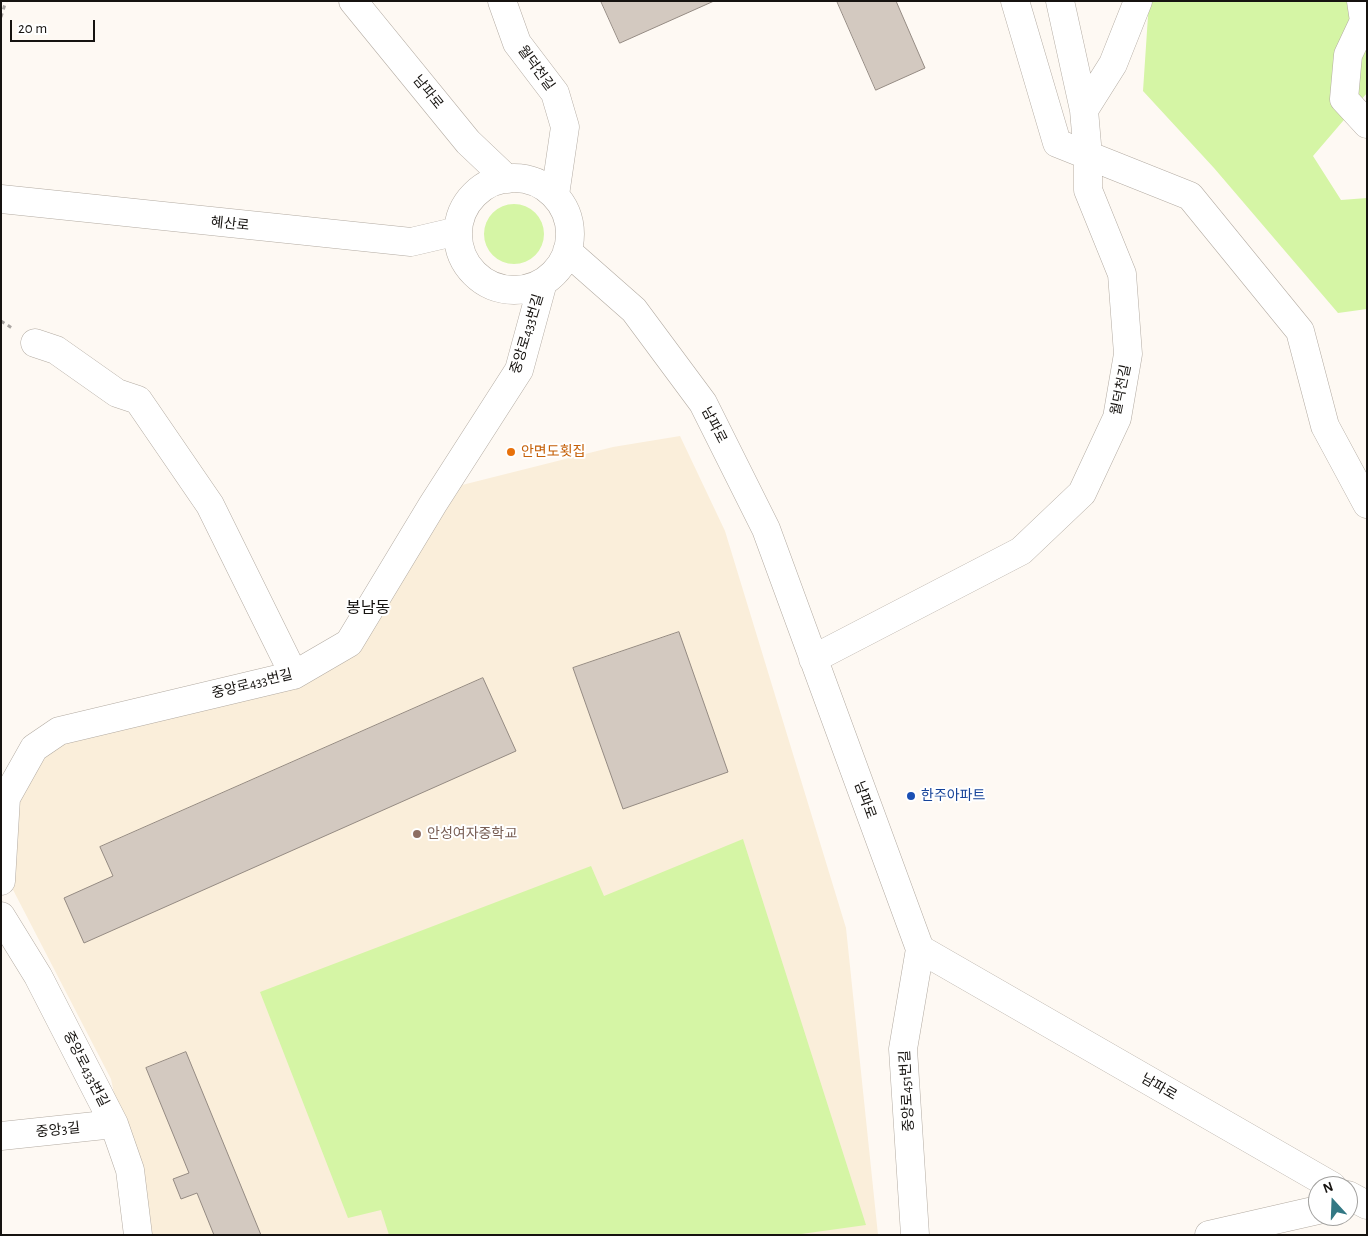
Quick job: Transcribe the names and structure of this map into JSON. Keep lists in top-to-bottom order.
{
  "streets": {
    "street": [
      "월덕천길",
      "남파로",
      "혜산로",
      "중앙로433번길",
      "중앙로451번길",
      "중앙3길"
    ]
  },
  "crossings": [
    ["월덕천길", "남파로"],
    ["월덕천길", "혜산로"],
    ["월덕천길", "중앙로433번길"],
    ["남파로", "혜산로"],
    ["남파로", "중앙로433번길"],
    ["남파로", "중앙로451번길"],
    ["혜산로", "중앙로433번길"],
    ["중앙로433번길", "중앙3길"]
  ],
  "districts": ["봉남동"],
  "places": ["안면도횟집", "한주아파트", "안성여자중학교"],
  "scale_bar": "20 m",
  "north": "top"
}
